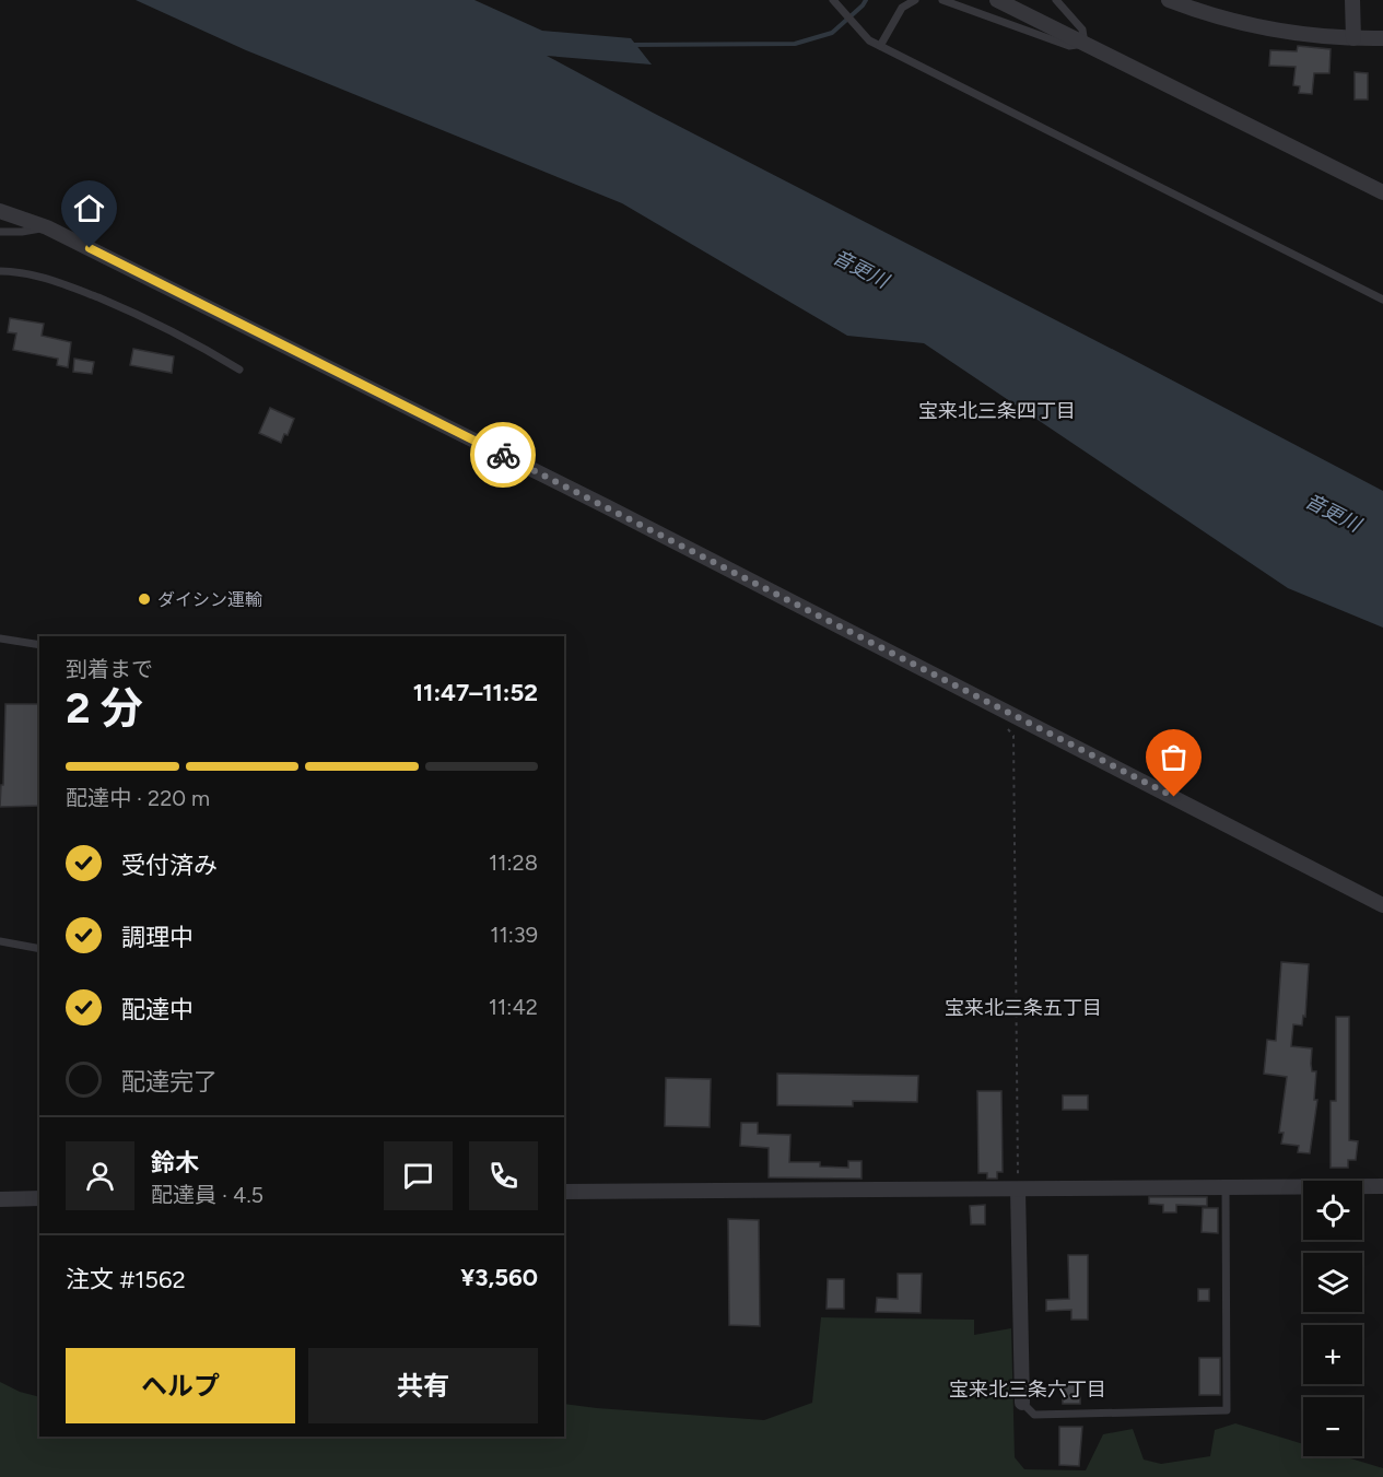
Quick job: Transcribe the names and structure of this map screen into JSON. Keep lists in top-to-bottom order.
{
  "districts": ["宝来北三条四丁目", "宝来北三条五丁目", "宝来北三条六丁目"],
  "water": ["音更川"],
  "places": ["ダイシン運輸"],
  "page": {
    "heading": ["2 分", "到着まで", "11:47–11:52"],
    "panel": [
      "鈴木",
      "配達員 · 4.5",
      "注文 #1562",
      "¥3,560"
    ],
    "bar": "配達中 · 220 m",
    "list": [
      ["受付済み", "11:28"],
      ["調理中", "11:39"],
      ["配達中", "11:42"],
      "配達完了"
    ],
    "map_buttons": ["+", "−"],
    "buttons": ["ヘルプ", "共有"]
  }
}
